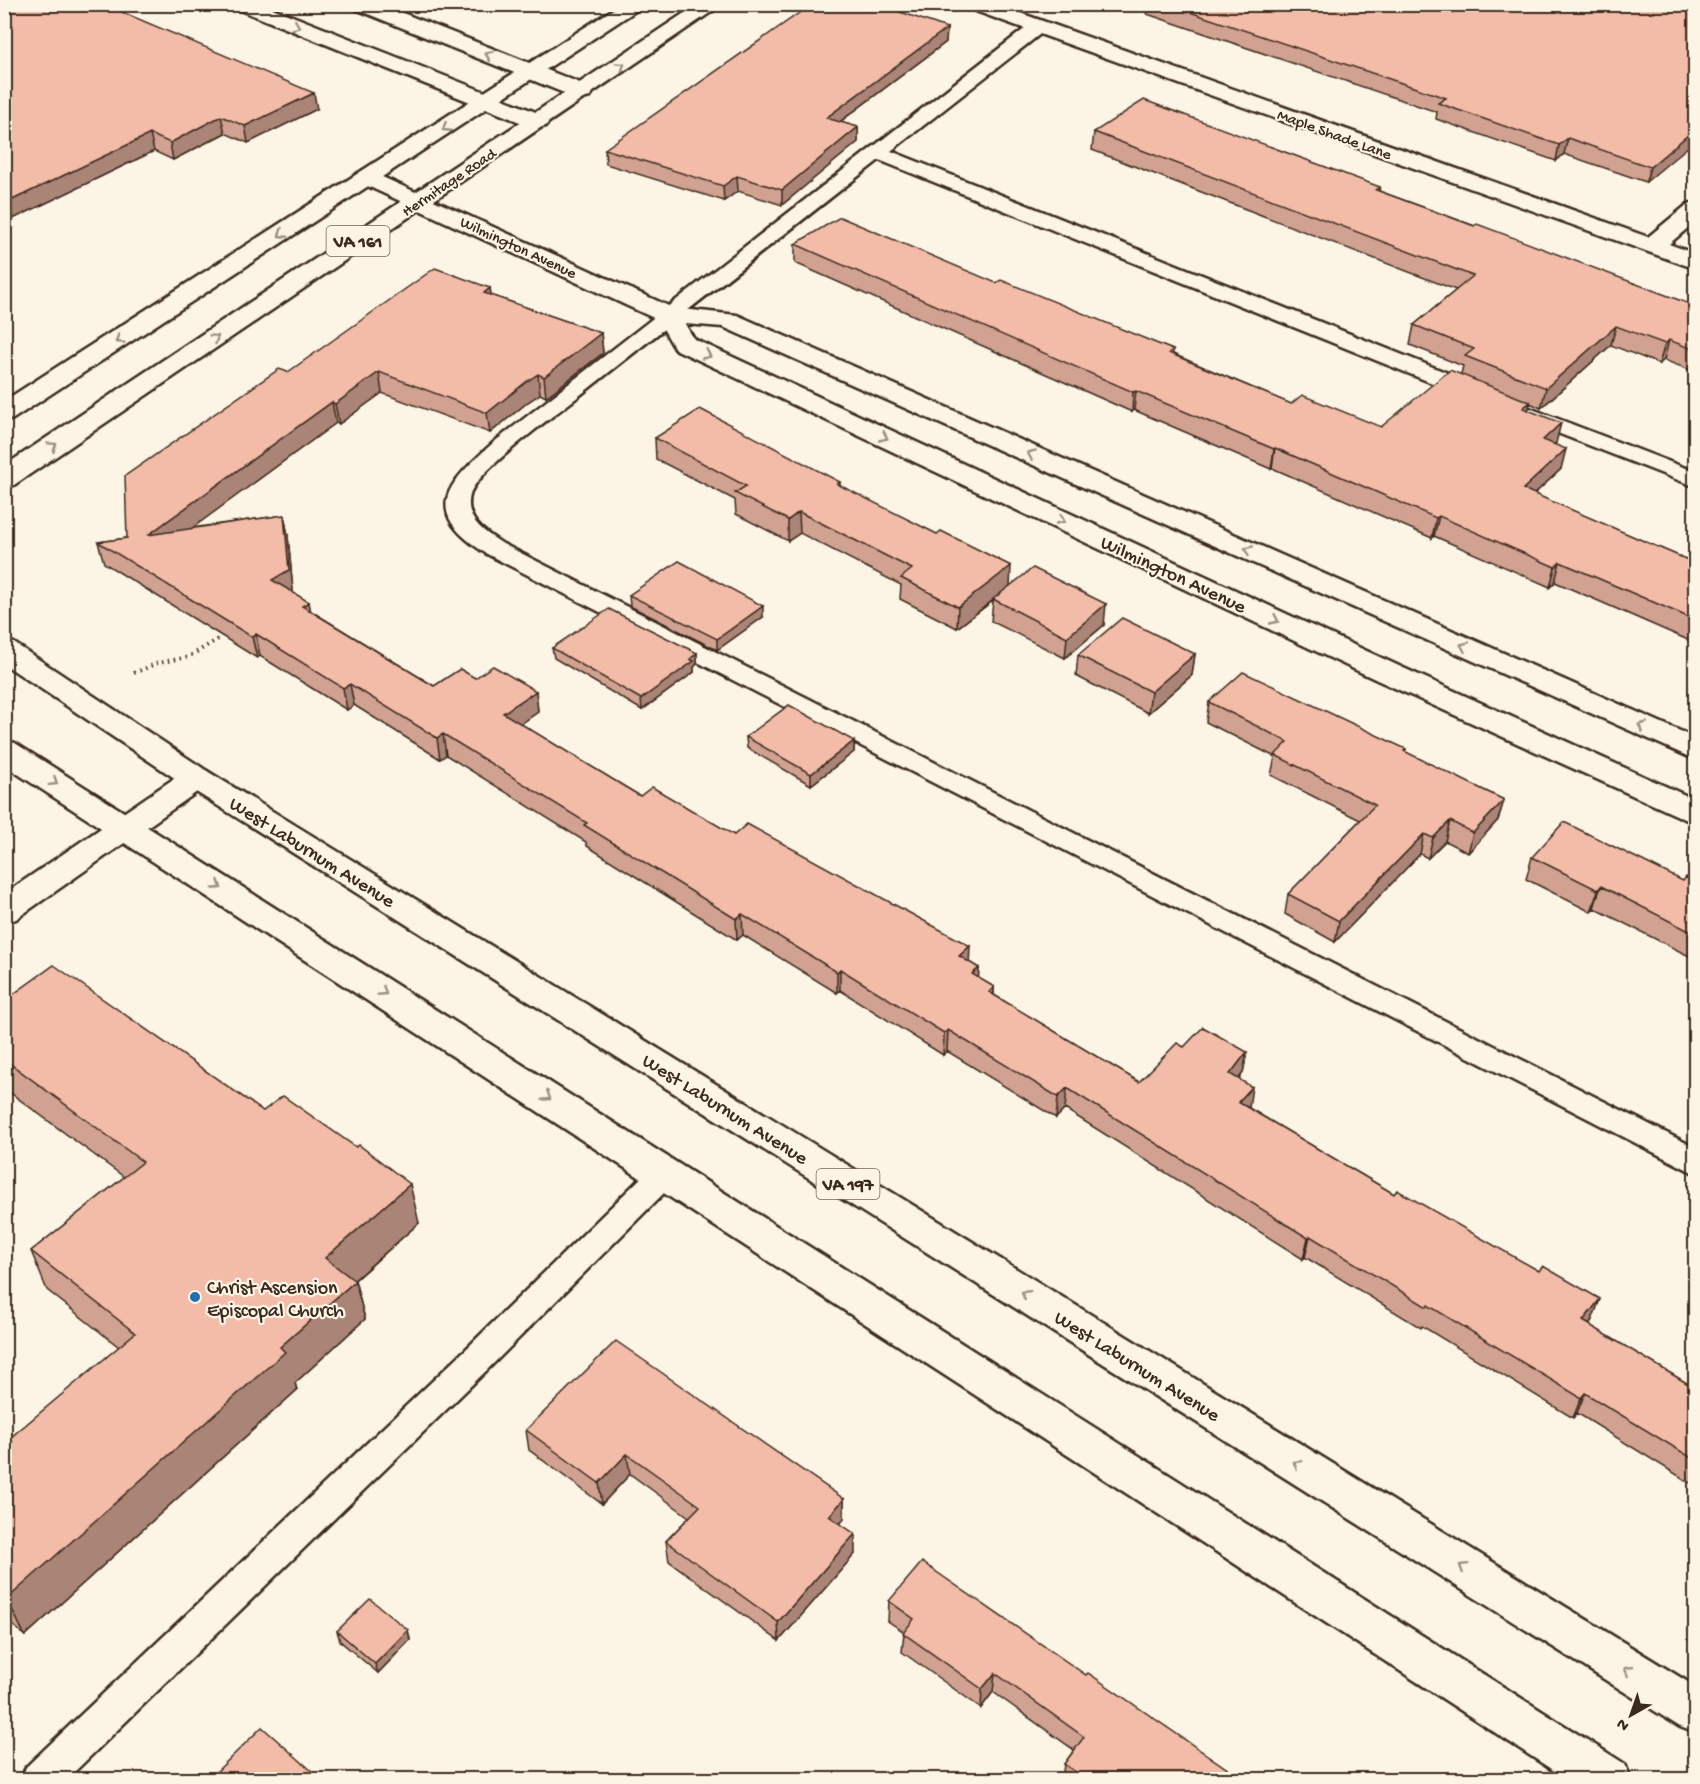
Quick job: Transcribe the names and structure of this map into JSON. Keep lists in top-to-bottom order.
{
  "streets": {
    "main road": [
      "Maple Shade Lane",
      "Hermitage Road",
      "VA 161",
      "Wilmington Avenue",
      "West Laburnum Avenue",
      "VA 197"
    ]
  },
  "crossings": [
    ["Hermitage Road", "Wilmington Avenue"],
    ["VA 161", "Wilmington Avenue"]
  ],
  "places": ["Christ Ascension Episcopal Church"],
  "north": "bottom left"
}
